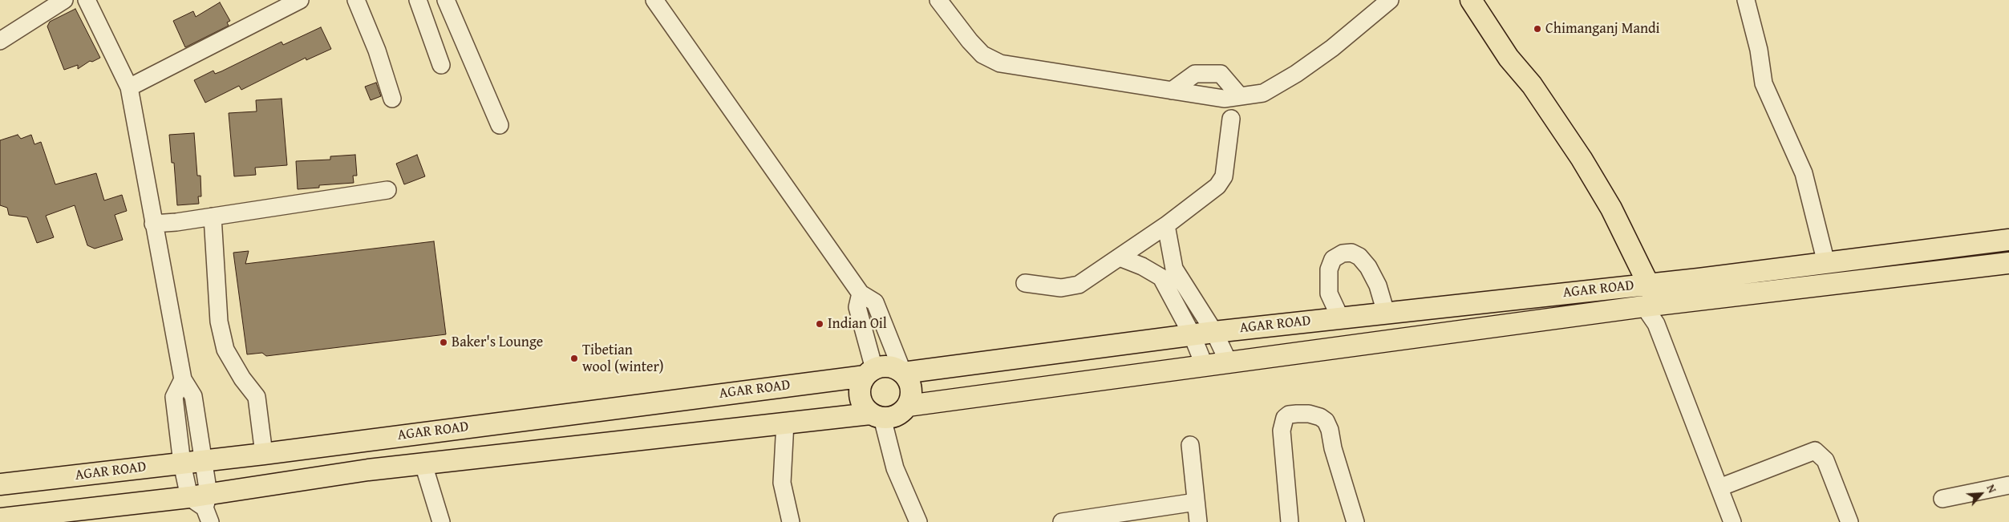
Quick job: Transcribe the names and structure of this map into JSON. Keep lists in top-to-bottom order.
{
  "streets": {
    "main road": ["AGAR ROAD"]
  },
  "places": [
    "Chimanganj Mandi",
    "Indian Oil",
    "Baker's Lounge",
    "Tibetian wool (winter)"
  ],
  "north": "top right"
}
